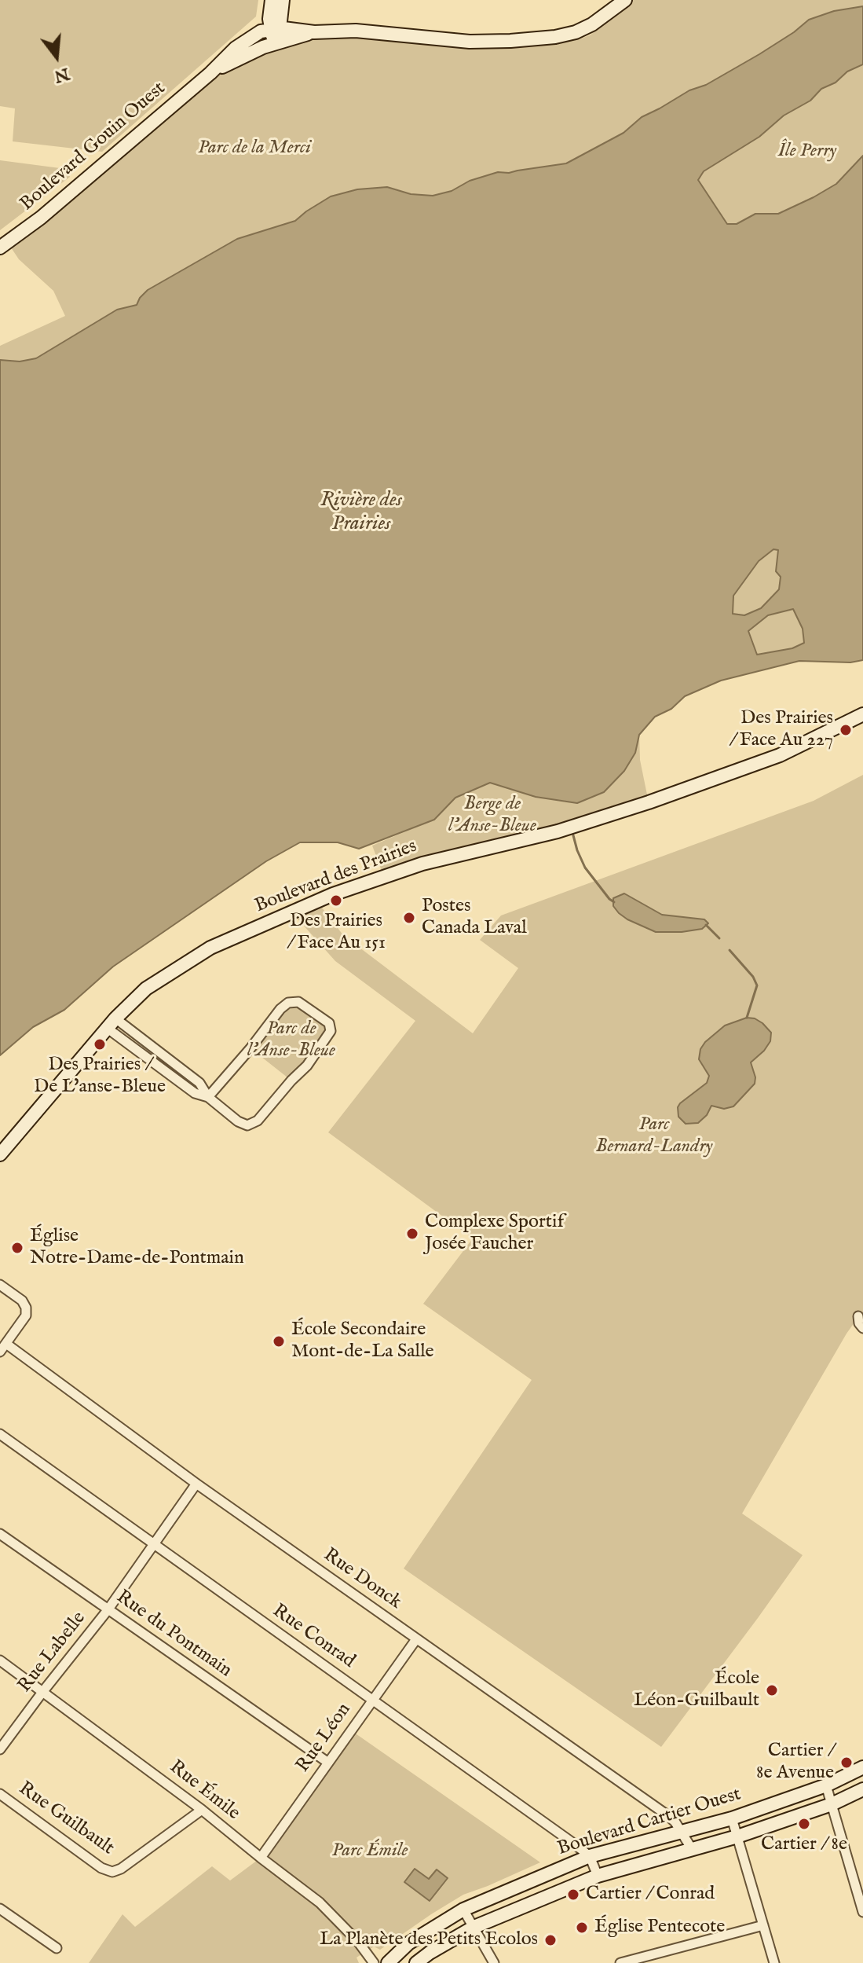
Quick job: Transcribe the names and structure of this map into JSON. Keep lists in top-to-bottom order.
{
  "streets": {
    "street": [
      "Boulevard Gouin Ouest",
      "Boulevard des Prairies",
      "Rue Donck",
      "Rue du Pontmain",
      "Rue Conrad",
      "Rue Labelle",
      "Rue Léon",
      "Rue Émile",
      "Rue Guilbault",
      "Boulevard Cartier Ouest"
    ]
  },
  "crossings": [
    ["Rue Donck", "Rue Labelle"],
    ["Rue Donck", "Rue Léon"],
    ["Rue Donck", "Boulevard Cartier Ouest"],
    ["Rue du Pontmain", "Rue Labelle"],
    ["Rue du Pontmain", "Rue Léon"],
    ["Rue Conrad", "Rue Labelle"],
    ["Rue Conrad", "Rue Léon"],
    ["Rue Conrad", "Boulevard Cartier Ouest"],
    ["Rue Labelle", "Rue Émile"],
    ["Rue Léon", "Rue Émile"],
    ["Rue Émile", "Rue Guilbault"]
  ],
  "water": ["Rivière des Prairies"],
  "parks": [
    "Parc de la Merci",
    "Île Perry",
    "Berge de l'Anse-Bleue",
    "Parc de l'Anse-Bleue",
    "Parc Bernard-Landry",
    "Parc Émile"
  ],
  "places": [
    "Des Prairies / Face Au 227",
    "Des Prairies / Face Au 151",
    "Postes Canada Laval",
    "Des Prairies / De L'anse-Bleue",
    "Complexe Sportif Josée Faucher",
    "Église Notre-Dame-de-Pontmain",
    "École Secondaire Mont-de-La Salle",
    "École Léon-Guilbault",
    "Cartier / 8e Avenue",
    "Cartier / 8e",
    "Cartier / Conrad",
    "Église Pentecote",
    "La Planète des Petits Ecolos"
  ],
  "north": "bottom"
}
